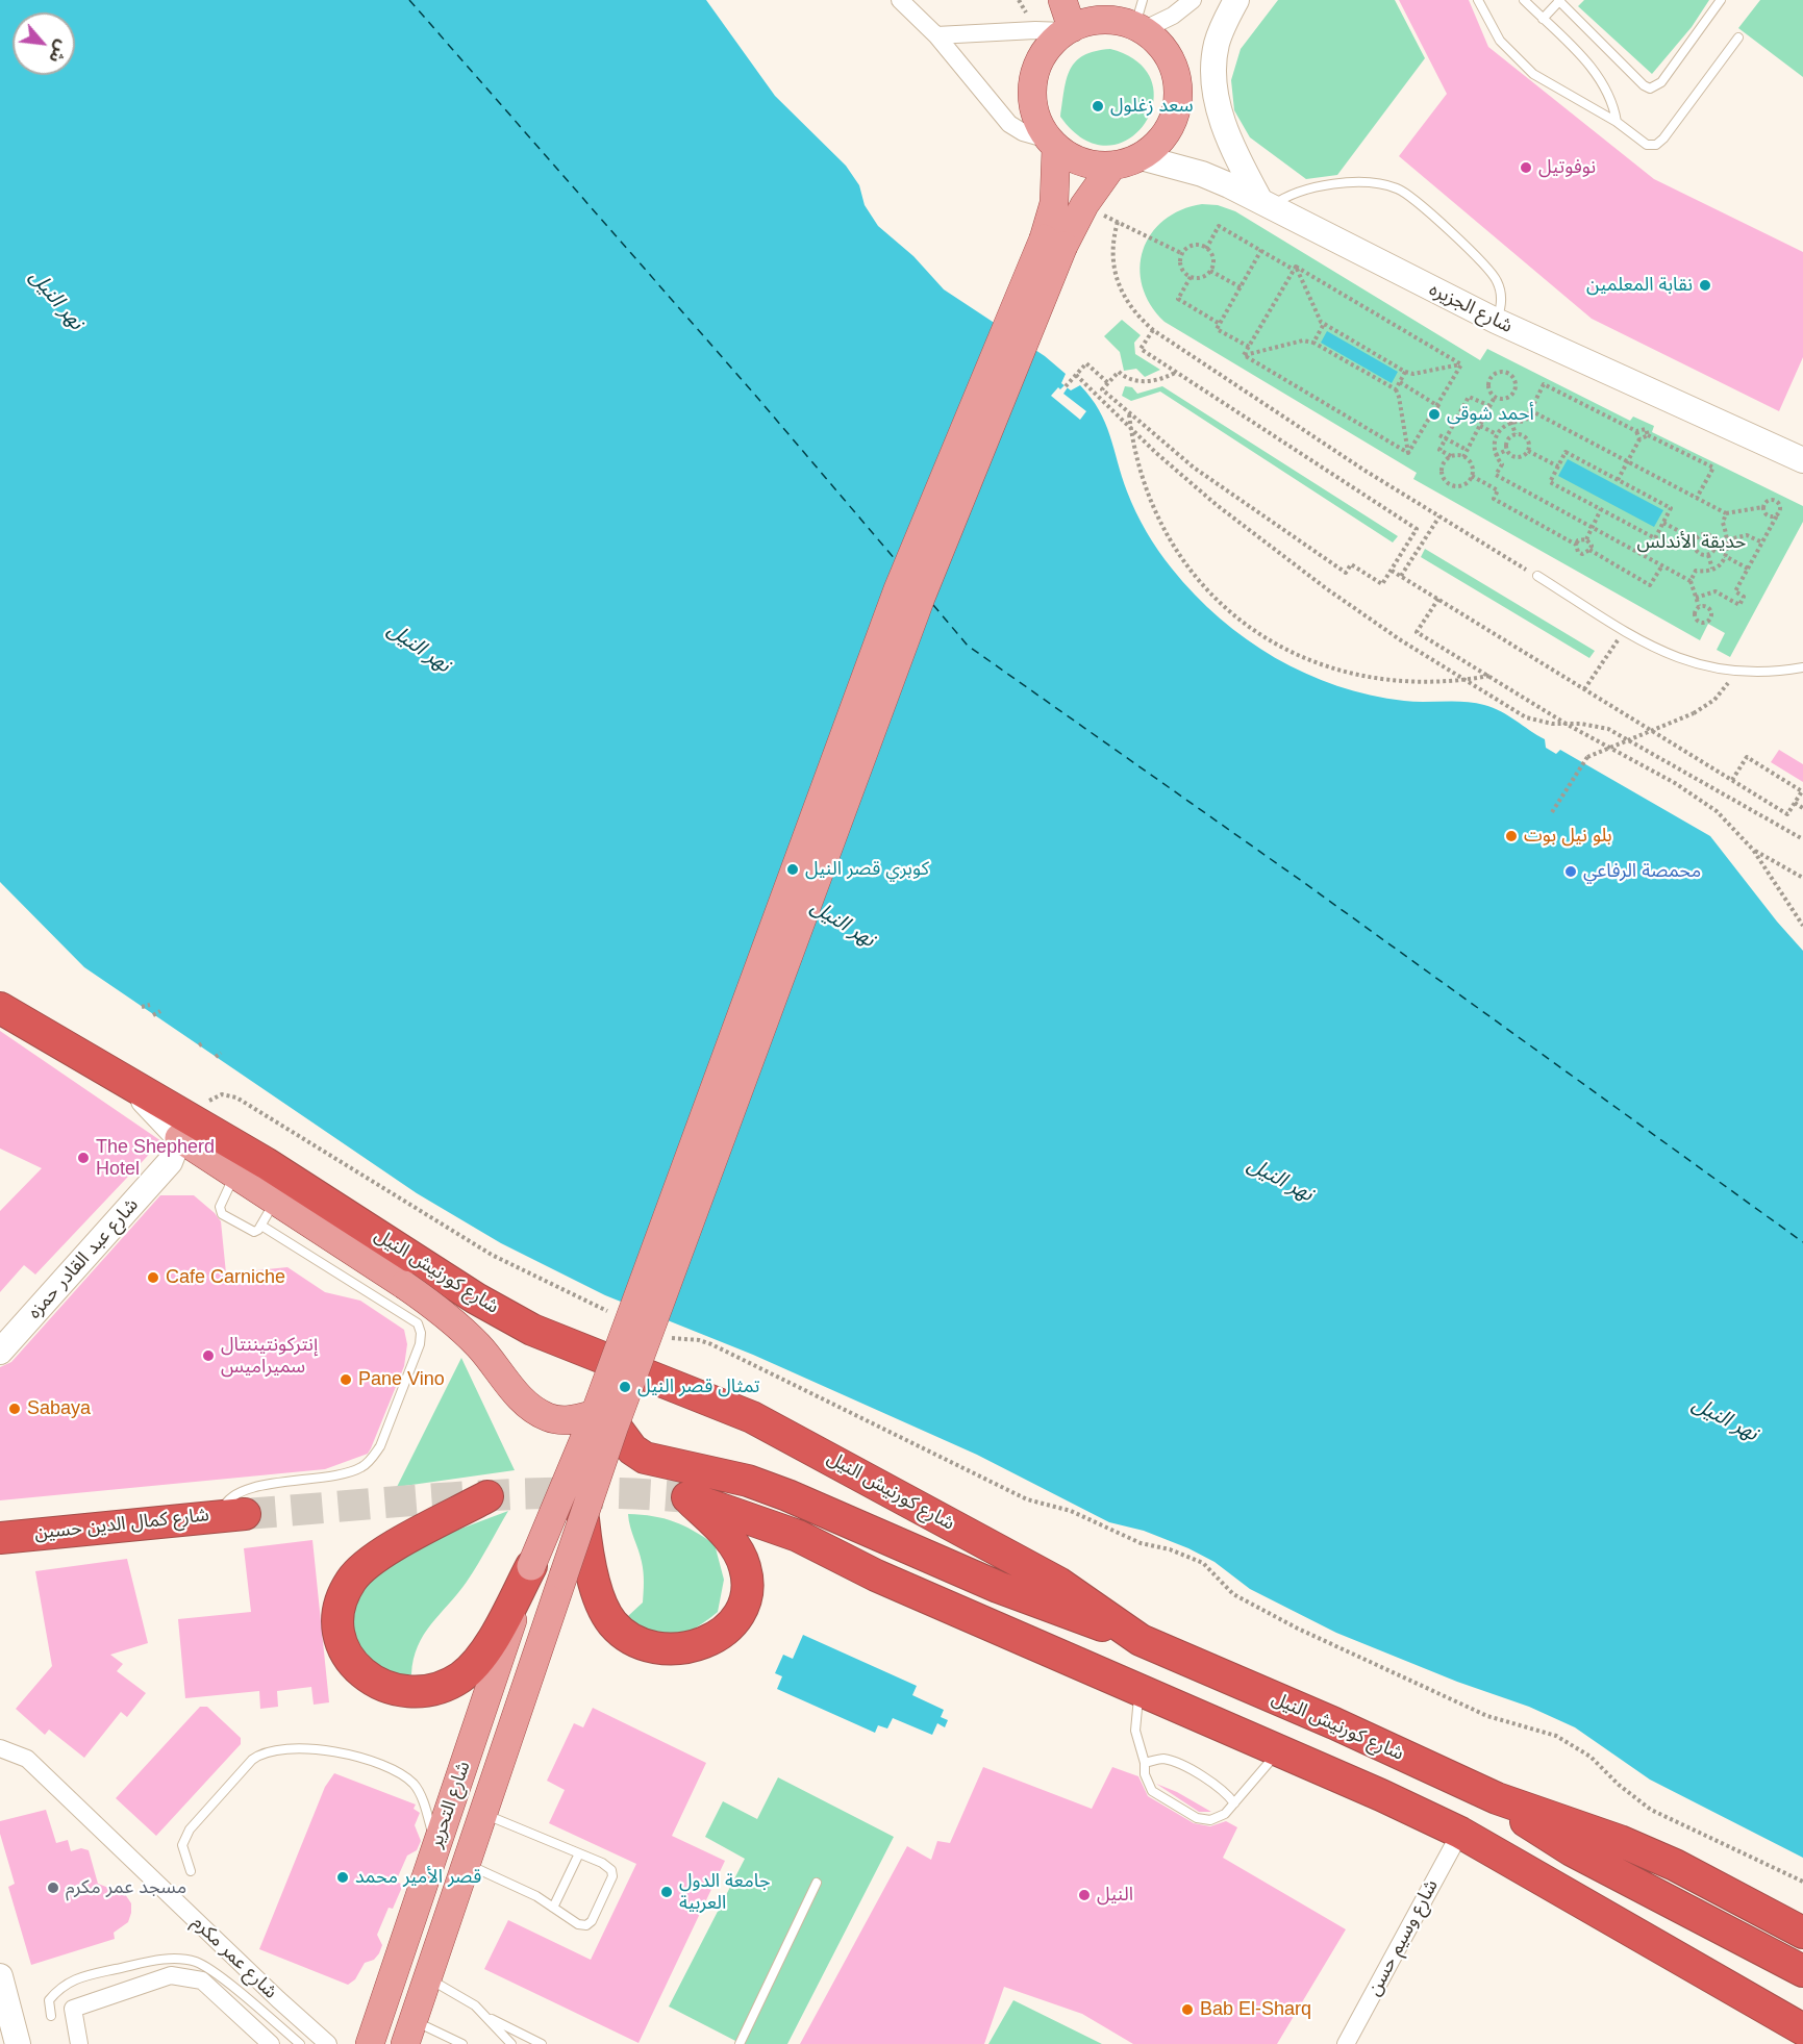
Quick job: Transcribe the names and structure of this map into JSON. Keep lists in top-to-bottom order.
{
  "streets": {
    "highway": ["شارع كورنيش النيل", "شارع كمال الدين حسين"],
    "main road": ["شارع التحرير"],
    "street": [
      "شارع الجزيره",
      "شارع عبد القادر حمزه",
      "شارع وسيم حسن",
      "شارع عمر مكرم"
    ]
  },
  "crossings": [
    ["شارع عبد القادر حمزه", "شارع كورنيش النيل"]
  ],
  "water": ["نهر النيل"],
  "parks": ["حديقة الأندلس"],
  "places": [
    "سعد زغلول",
    "نوفوتيل",
    "نقابة المعلمين",
    "أحمد شوقى",
    "بلو نيل بوت",
    "كوبري قصر النيل",
    "محمصة الرفاعي",
    "The Shepherd Hotel",
    "Cafe Carniche",
    "إنتركونتيننتال سميراميس",
    "Pane Vino",
    "تمثال قصر النيل",
    "Sabaya",
    "قصر الأمير محمد",
    "مسجد عمر مكرم",
    "جامعة الدول العربية",
    "النيل",
    "Bab El-Sharq"
  ],
  "north": "bottom right"
}
